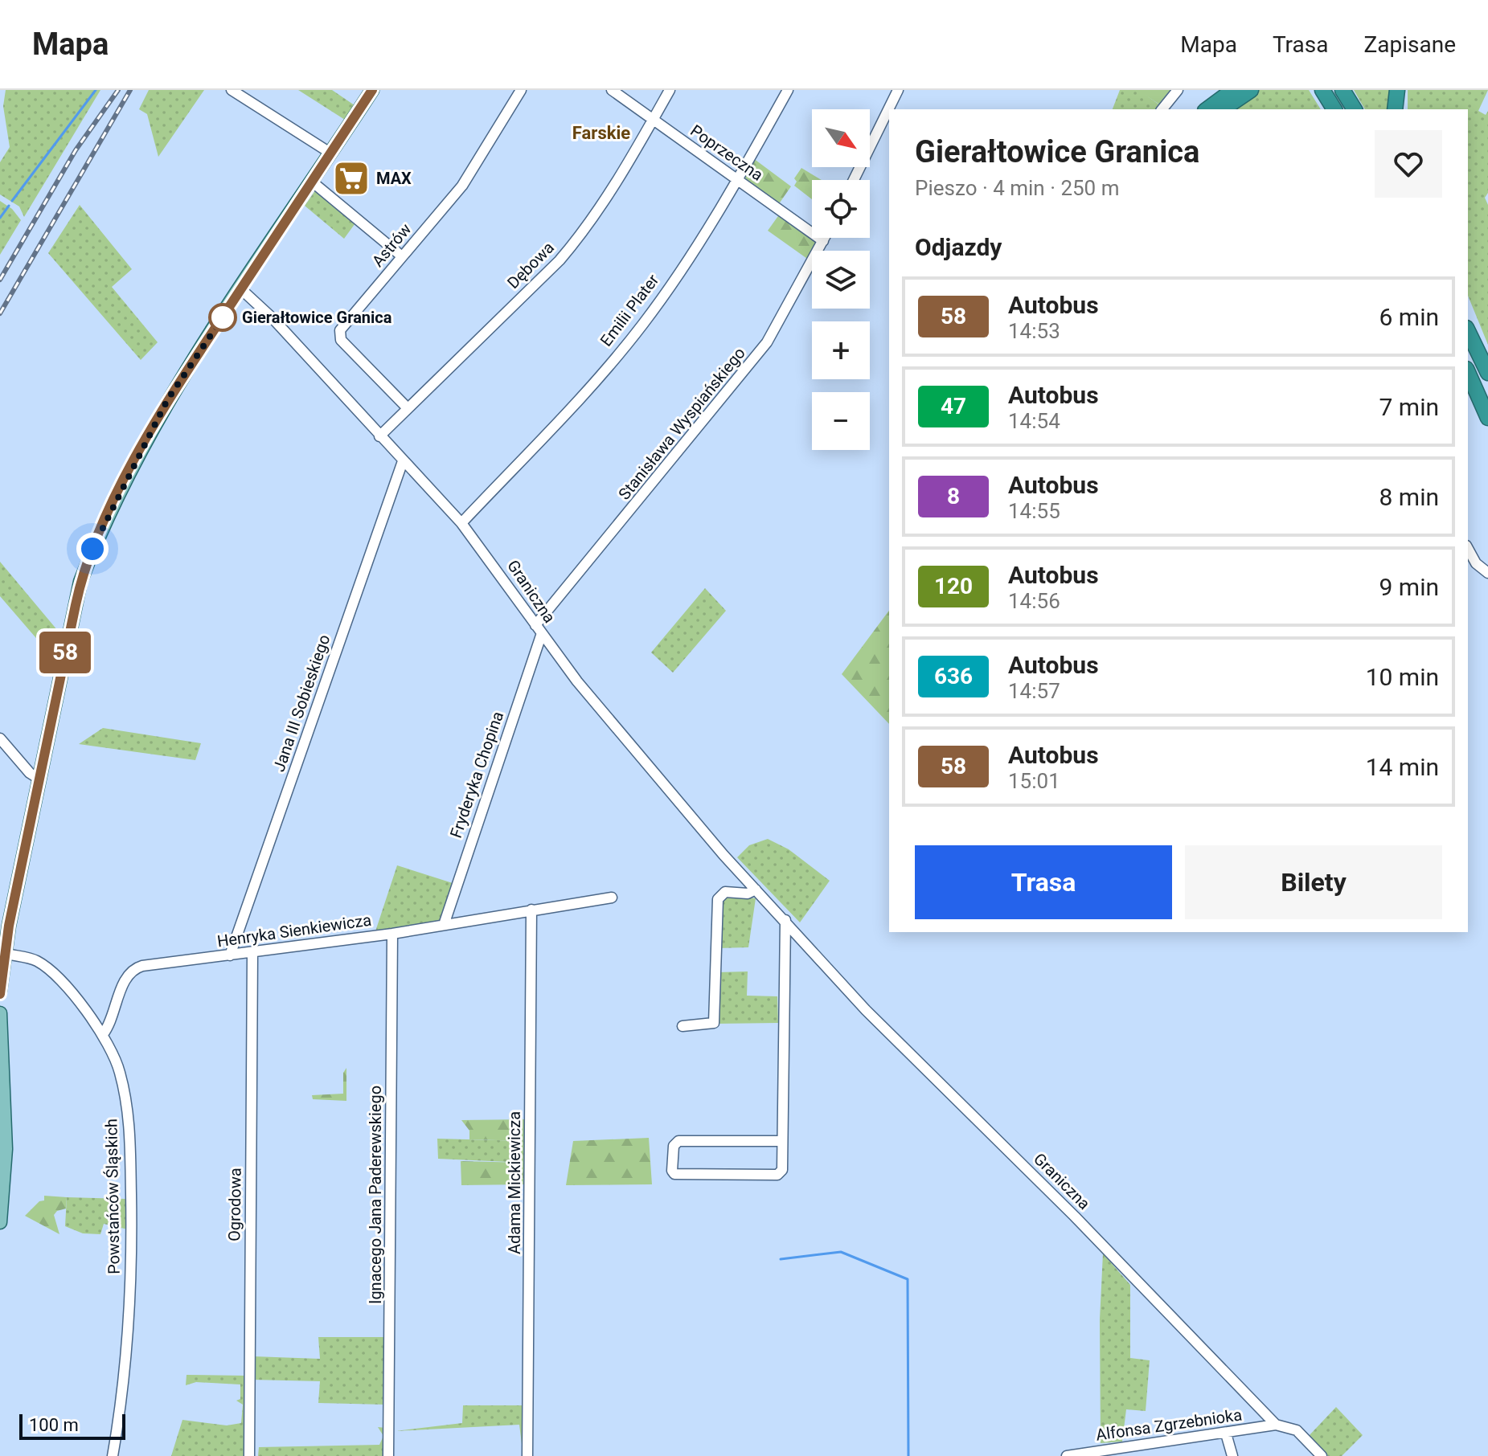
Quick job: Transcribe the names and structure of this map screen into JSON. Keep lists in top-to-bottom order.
{
  "streets": {
    "street": [
      "Poprzeczna",
      "Astrów",
      "Dębowa",
      "Emilii Plater",
      "Stanisława Wyspiańskiego",
      "Graniczna",
      "Jana III Sobieskiego",
      "Fryderyka Chopina",
      "Henryka Sienkiewicza",
      "Adama Mickiewicza",
      "Ignacego Jana Paderewskiego",
      "Powstańców Śląskich",
      "Ogrodowa",
      "Alfonsa Zgrzebnioka"
    ]
  },
  "crossings": [
    ["Poprzeczna", "Dębowa"],
    ["Poprzeczna", "Emilii Plater"],
    ["Poprzeczna", "Stanisława Wyspiańskiego"],
    ["Astrów", "Dębowa"],
    ["Dębowa", "Graniczna"],
    ["Emilii Plater", "Graniczna"],
    ["Stanisława Wyspiańskiego", "Graniczna"],
    ["Graniczna", "Jana III Sobieskiego"],
    ["Graniczna", "Fryderyka Chopina"],
    ["Graniczna", "Alfonsa Zgrzebnioka"],
    ["Jana III Sobieskiego", "Henryka Sienkiewicza"],
    ["Fryderyka Chopina", "Henryka Sienkiewicza"],
    ["Henryka Sienkiewicza", "Adama Mickiewicza"],
    ["Henryka Sienkiewicza", "Ignacego Jana Paderewskiego"],
    ["Henryka Sienkiewicza", "Powstańców Śląskich"],
    ["Henryka Sienkiewicza", "Ogrodowa"]
  ],
  "districts": ["Farskie"],
  "places": {
    "supermarket": ["MAX"],
    "other": ["Gierałtowice Granica"]
  },
  "lines": ["bus line 58"],
  "scale_bar": "100 m",
  "north": "bottom right",
  "page": {
    "header": "Mapa",
    "nav": ["Mapa", "Trasa", "Zapisane"],
    "on_map": "58",
    "map_buttons": ["+", "−"],
    "heading": [
      ["Gierałtowice Granica", "Pieszo · 4 min · 250 m"],
      "Odjazdy"
    ],
    "list": [
      {
        "mark": "58",
        "name": "Autobus",
        "note": "14:53",
        "value": "6 min"
      },
      {
        "mark": "47",
        "name": "Autobus",
        "note": "14:54",
        "value": "7 min"
      },
      {
        "mark": "8",
        "name": "Autobus",
        "note": "14:55",
        "value": "8 min"
      },
      {
        "mark": "120",
        "name": "Autobus",
        "note": "14:56",
        "value": "9 min"
      },
      {
        "mark": "636",
        "name": "Autobus",
        "note": "14:57",
        "value": "10 min"
      },
      {
        "mark": "58",
        "name": "Autobus",
        "note": "15:01",
        "value": "14 min"
      }
    ],
    "buttons": ["Trasa", "Bilety"],
    "scale": "100 m"
  }
}
